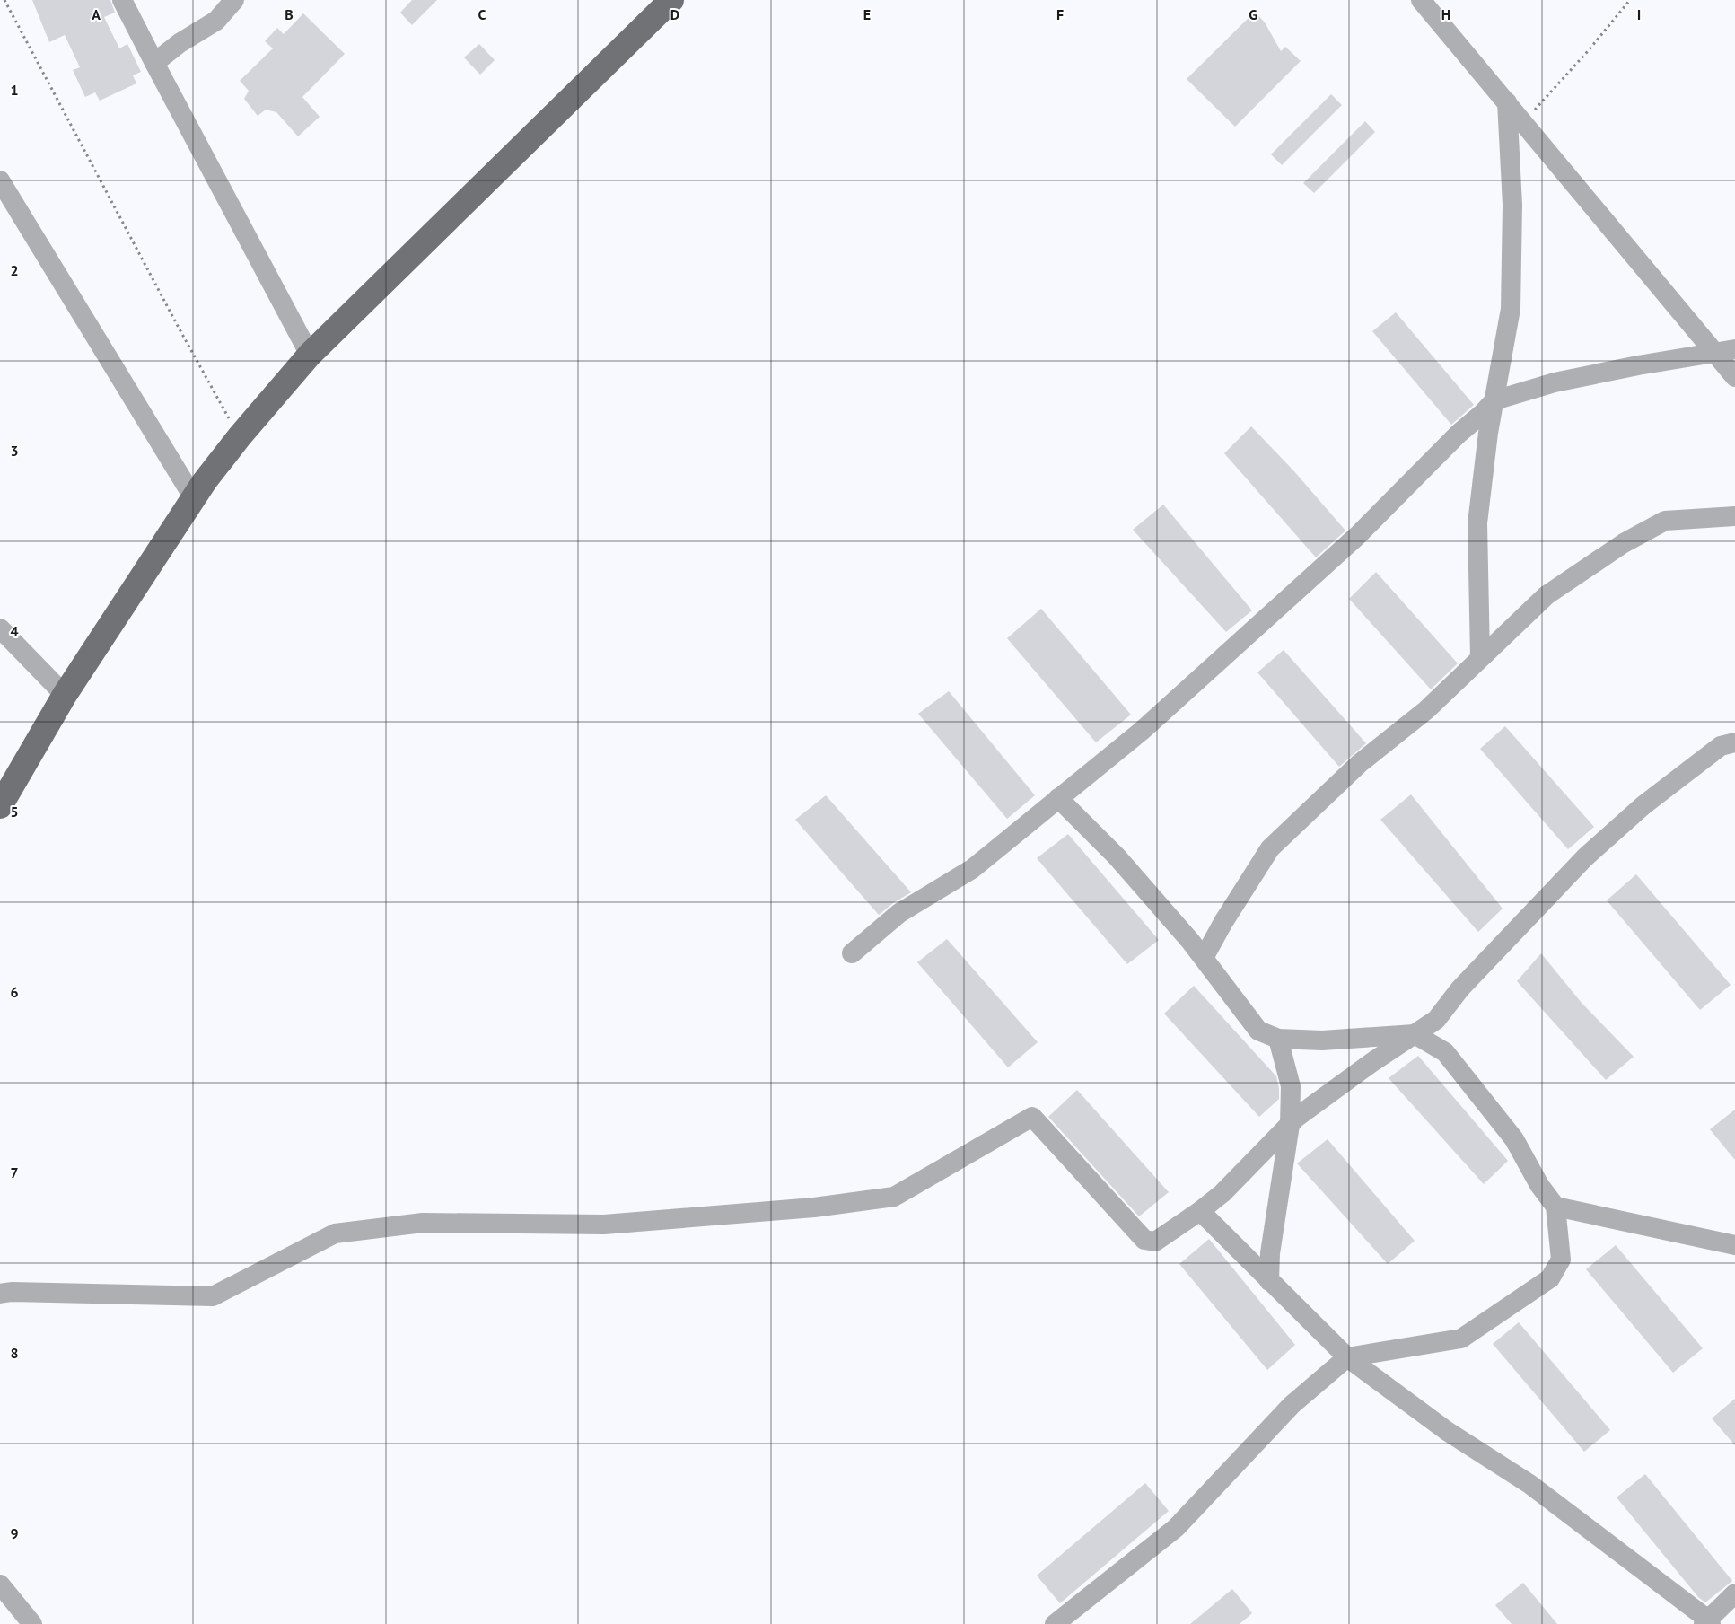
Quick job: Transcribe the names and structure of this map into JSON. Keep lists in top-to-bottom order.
{
  "grid": {
    "columns": [
      "A",
      "B",
      "C",
      "D",
      "E",
      "F",
      "G",
      "H",
      "I"
    ],
    "rows": [
      "1",
      "2",
      "3",
      "4",
      "5",
      "6",
      "7",
      "8",
      "9"
    ]
  }
}
